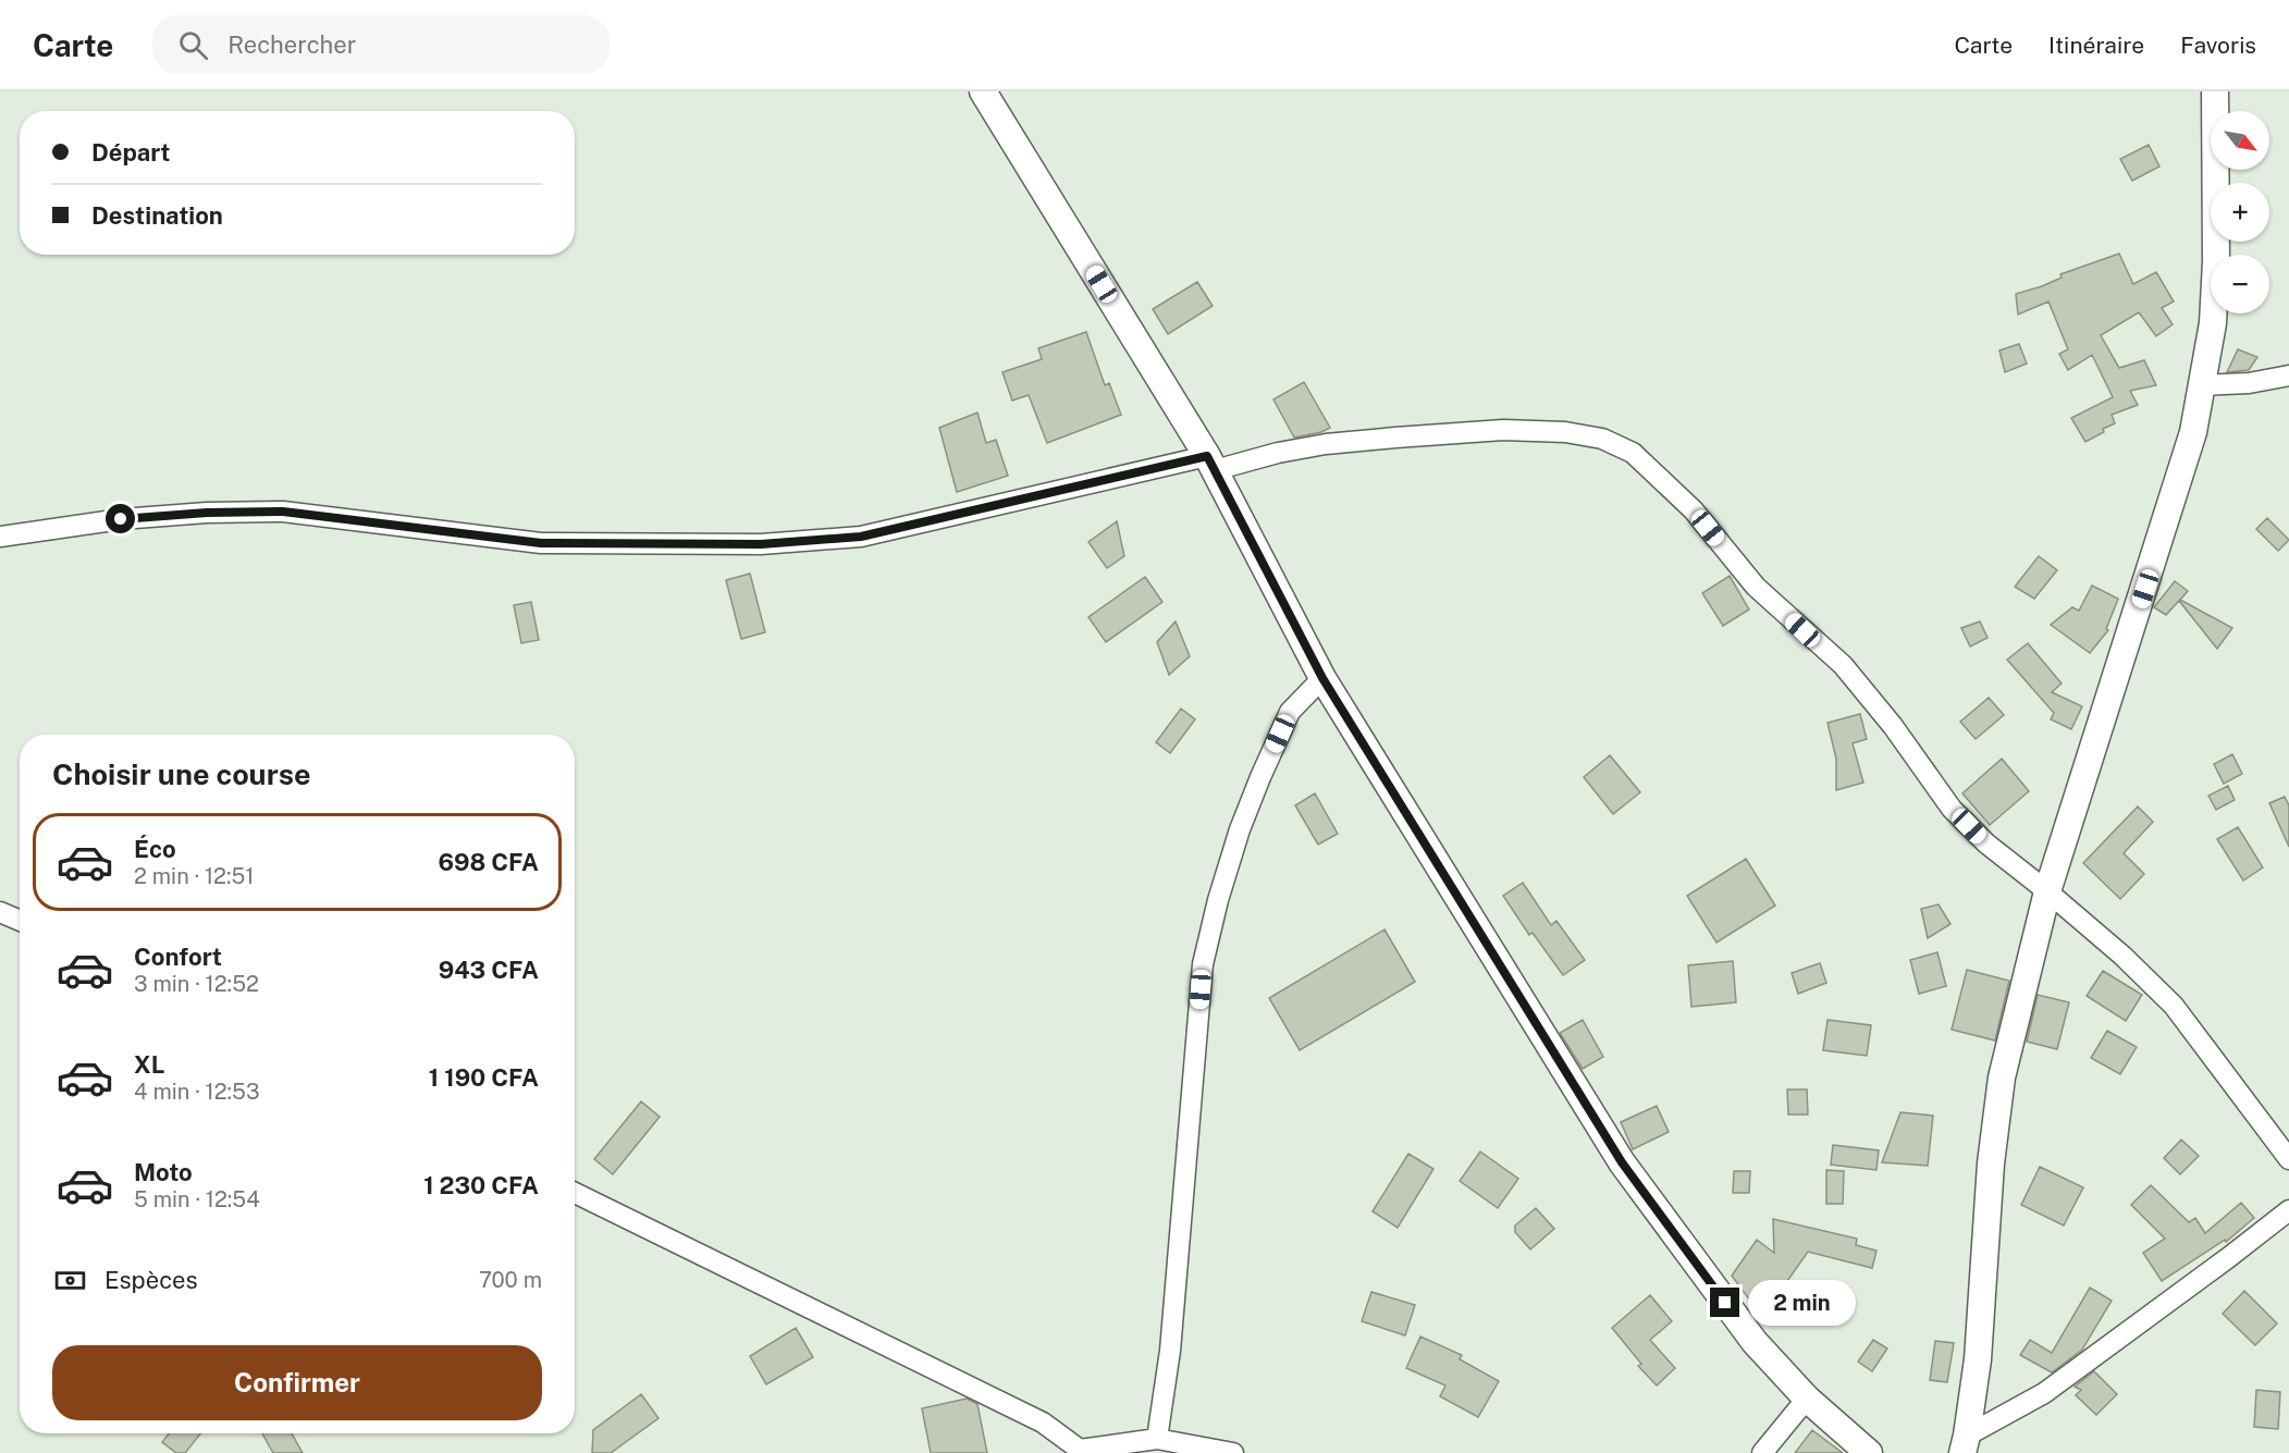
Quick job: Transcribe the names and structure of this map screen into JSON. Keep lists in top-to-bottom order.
{
  "north": "bottom right",
  "page": {
    "header": "Carte",
    "search": "Rechercher",
    "nav": ["Carte", "Itinéraire", "Favoris"],
    "map_buttons": ["+", "−"],
    "banner": ["Départ", "Destination"],
    "heading": "Choisir une course",
    "list": [
      {
        "name": "Éco",
        "note": "2 min · 12:51",
        "value": "698 CFA"
      },
      {
        "name": "Confort",
        "note": "3 min · 12:52",
        "value": "943 CFA"
      },
      {
        "name": "XL",
        "note": "4 min · 12:53",
        "value": "1 190 CFA"
      },
      {
        "name": "Moto",
        "note": "5 min · 12:54",
        "value": "1 230 CFA"
      }
    ],
    "pay": ["Espèces", "700 m"],
    "bubble": "2 min",
    "buttons": "Confirmer"
  }
}
